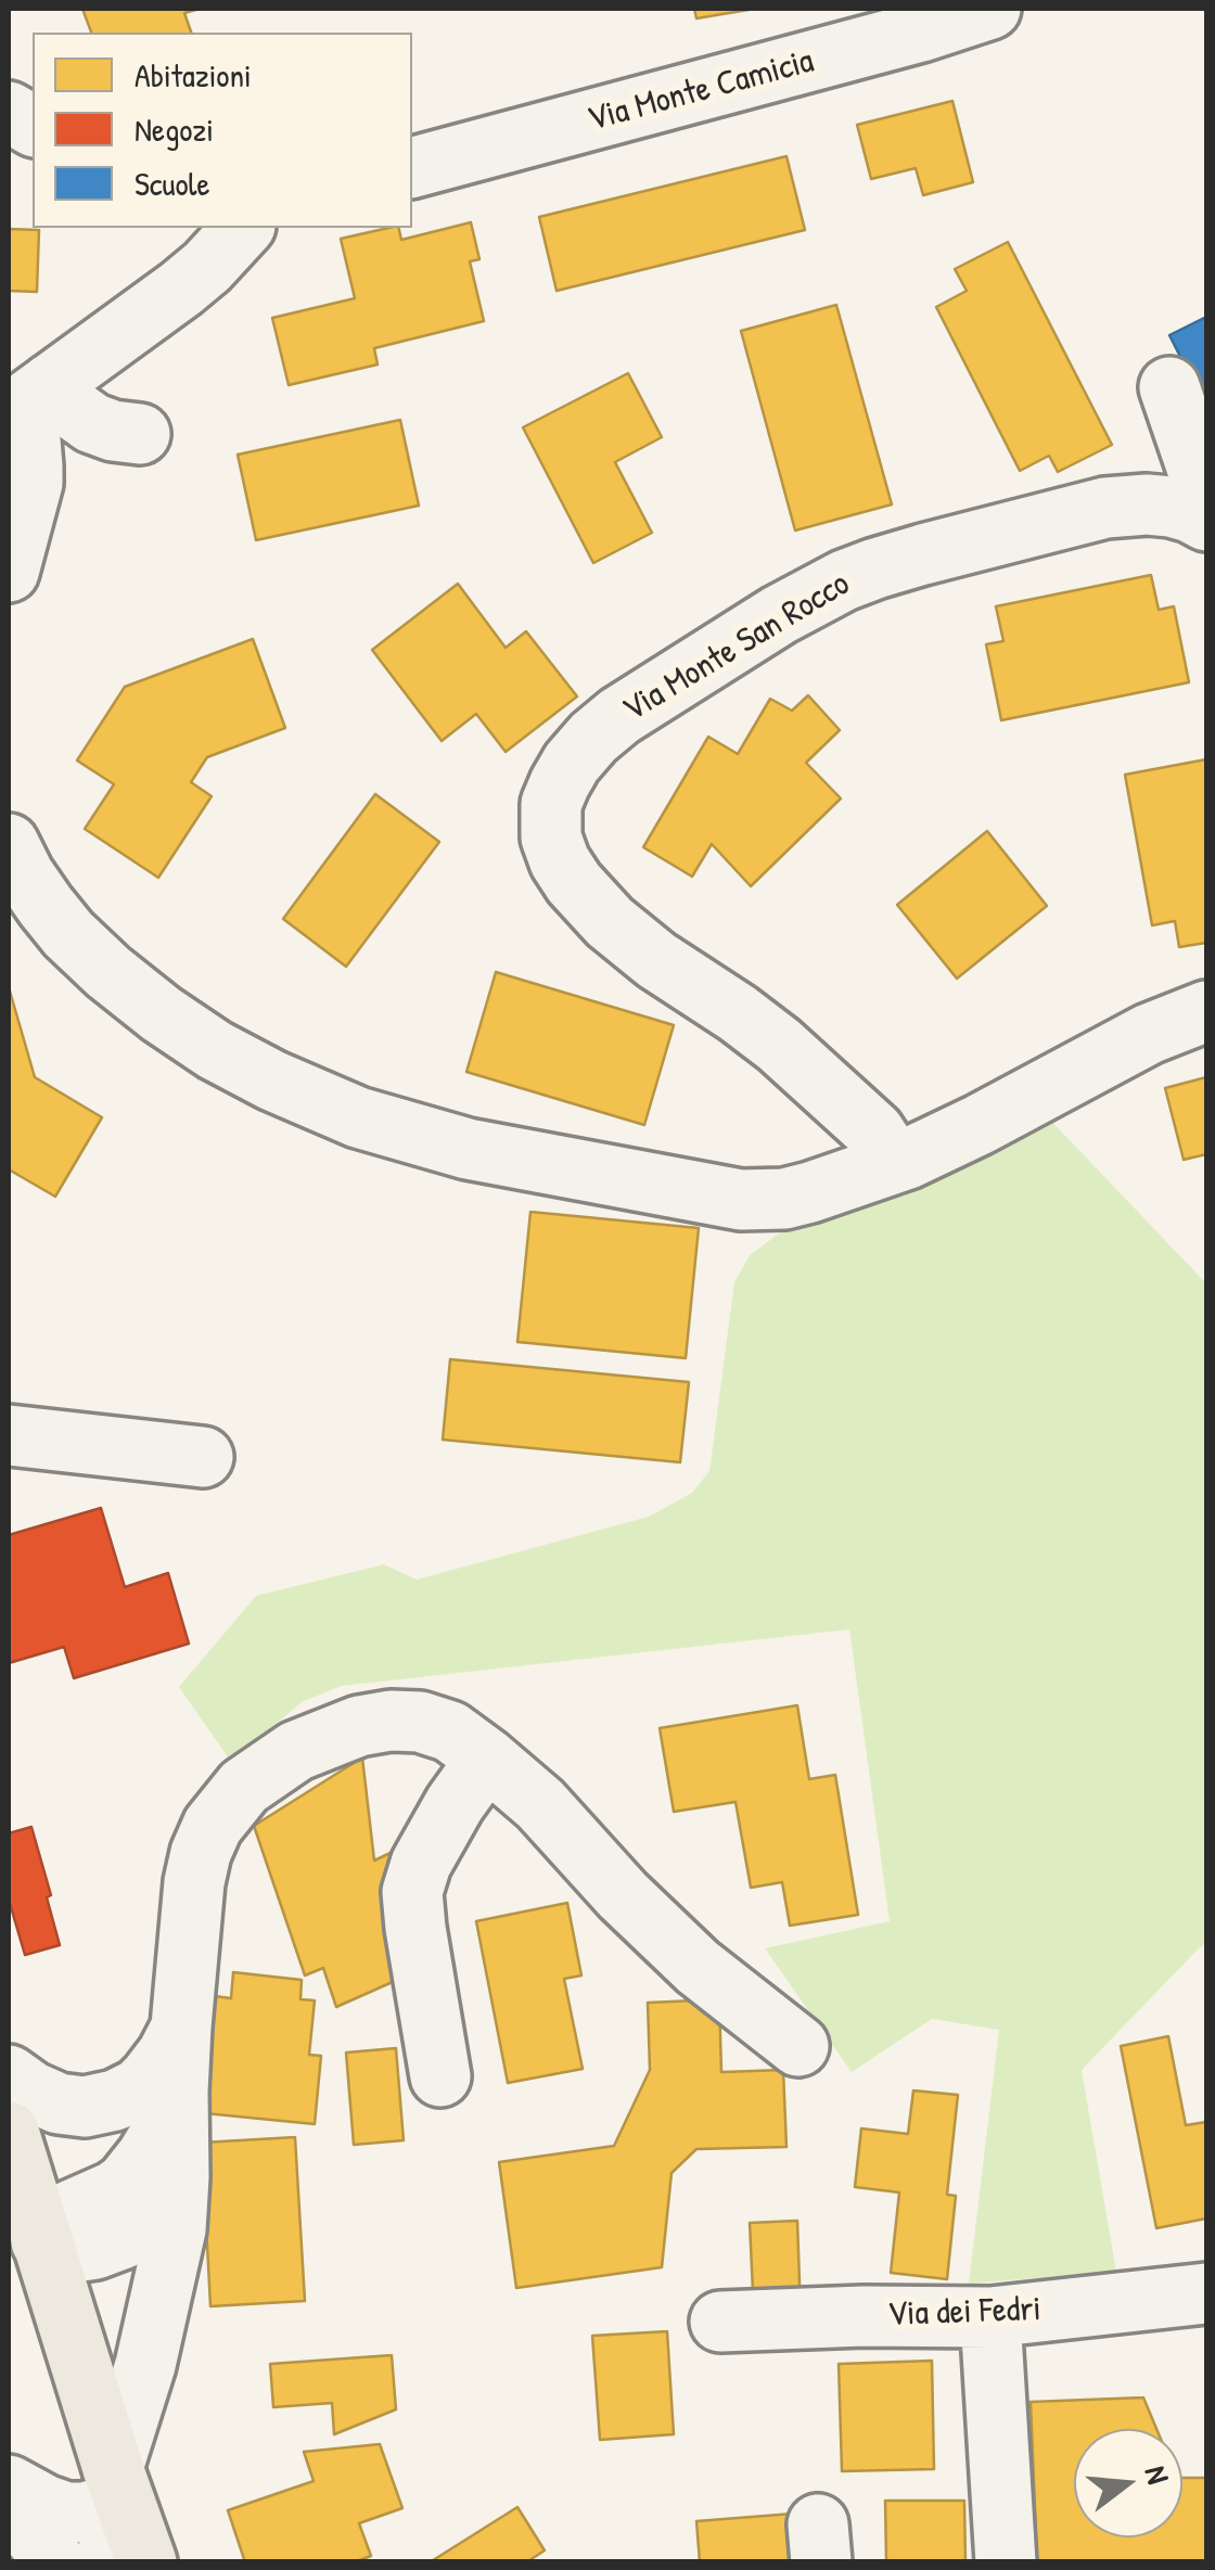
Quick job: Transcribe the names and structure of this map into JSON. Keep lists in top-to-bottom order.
{
  "streets": {
    "street": ["Via Monte Camicia", "Via Monte San Rocco", "Via dei Fedri"]
  },
  "legend": ["Abitazioni", "Negozi", "Scuole"],
  "north": "right"
}
